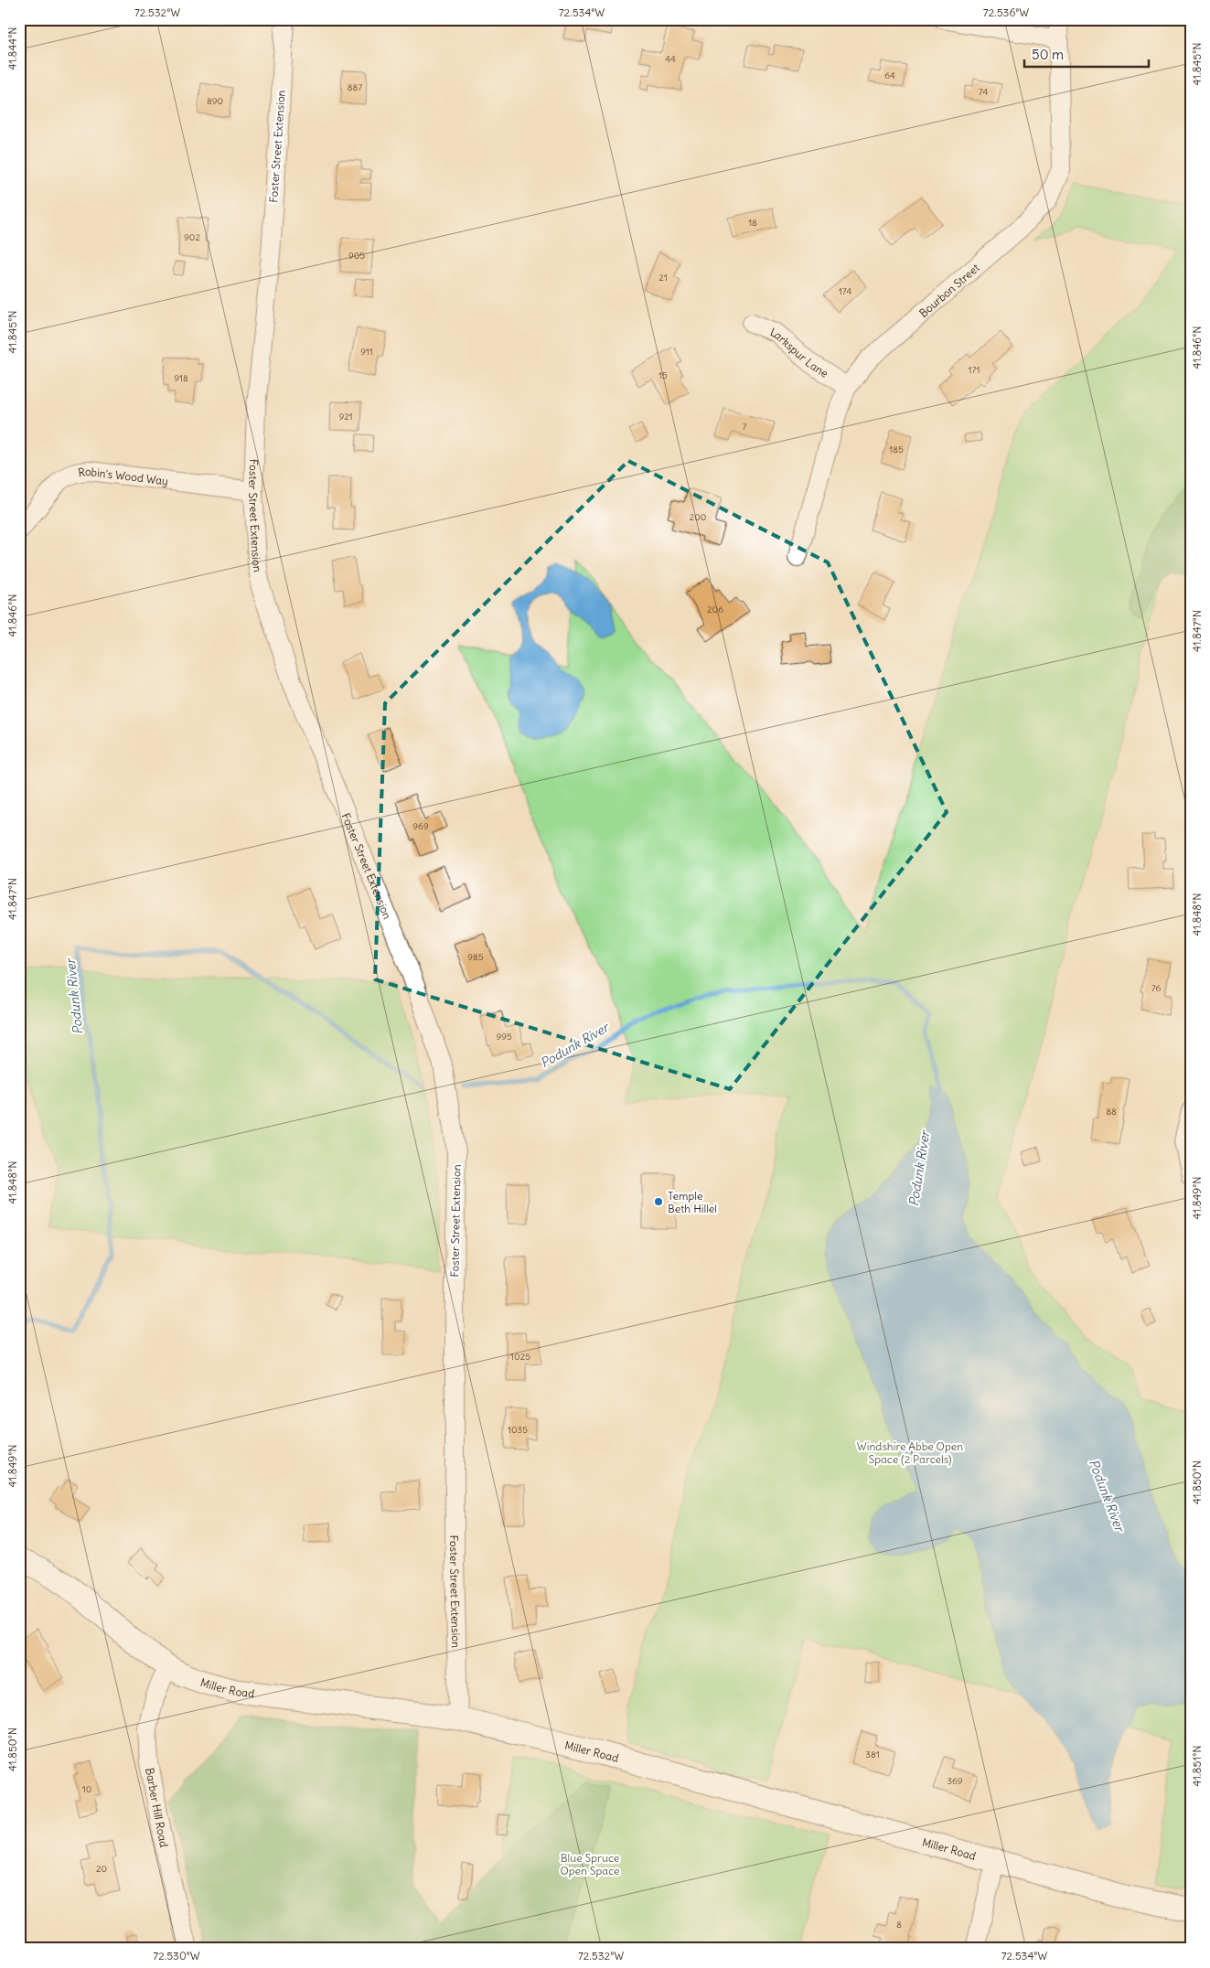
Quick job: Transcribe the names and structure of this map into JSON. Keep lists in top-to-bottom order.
{
  "streets": {
    "street": [
      "Foster Street Extension",
      "Bourbon Street",
      "Larkspur Lane",
      "Robin's Wood Way",
      "Miller Road",
      "Barber Hill Road"
    ]
  },
  "crossings": [
    ["Foster Street Extension", "Robin's Wood Way"],
    ["Foster Street Extension", "Miller Road"],
    ["Bourbon Street", "Larkspur Lane"],
    ["Miller Road", "Barber Hill Road"]
  ],
  "water": ["Podunk River"],
  "parks": ["Windshire Abbe Open Space (2 Parcels)", "Blue Spruce Open Space"],
  "places": ["Temple Beth Hillel"],
  "house_numbers": [
    "44",
    "64",
    "887",
    "74",
    "890",
    "18",
    "902",
    "905",
    "21",
    "174",
    "911",
    "171",
    "15",
    "918",
    "921",
    "7",
    "185",
    "200",
    "206",
    "969",
    "985",
    "76",
    "995",
    "88",
    "1025",
    "1035",
    "381",
    "369",
    "10",
    "20",
    "8"
  ],
  "scale_bar": "50 m",
  "coordinates": [
    "72.532°W",
    "72.534°W",
    "72.536°W",
    "41.844°N",
    "41.845°N",
    "41.846°N",
    "41.847°N",
    "41.848°N",
    "41.849°N",
    "41.850°N",
    "41.851°N",
    "72.530°W"
  ]
}
